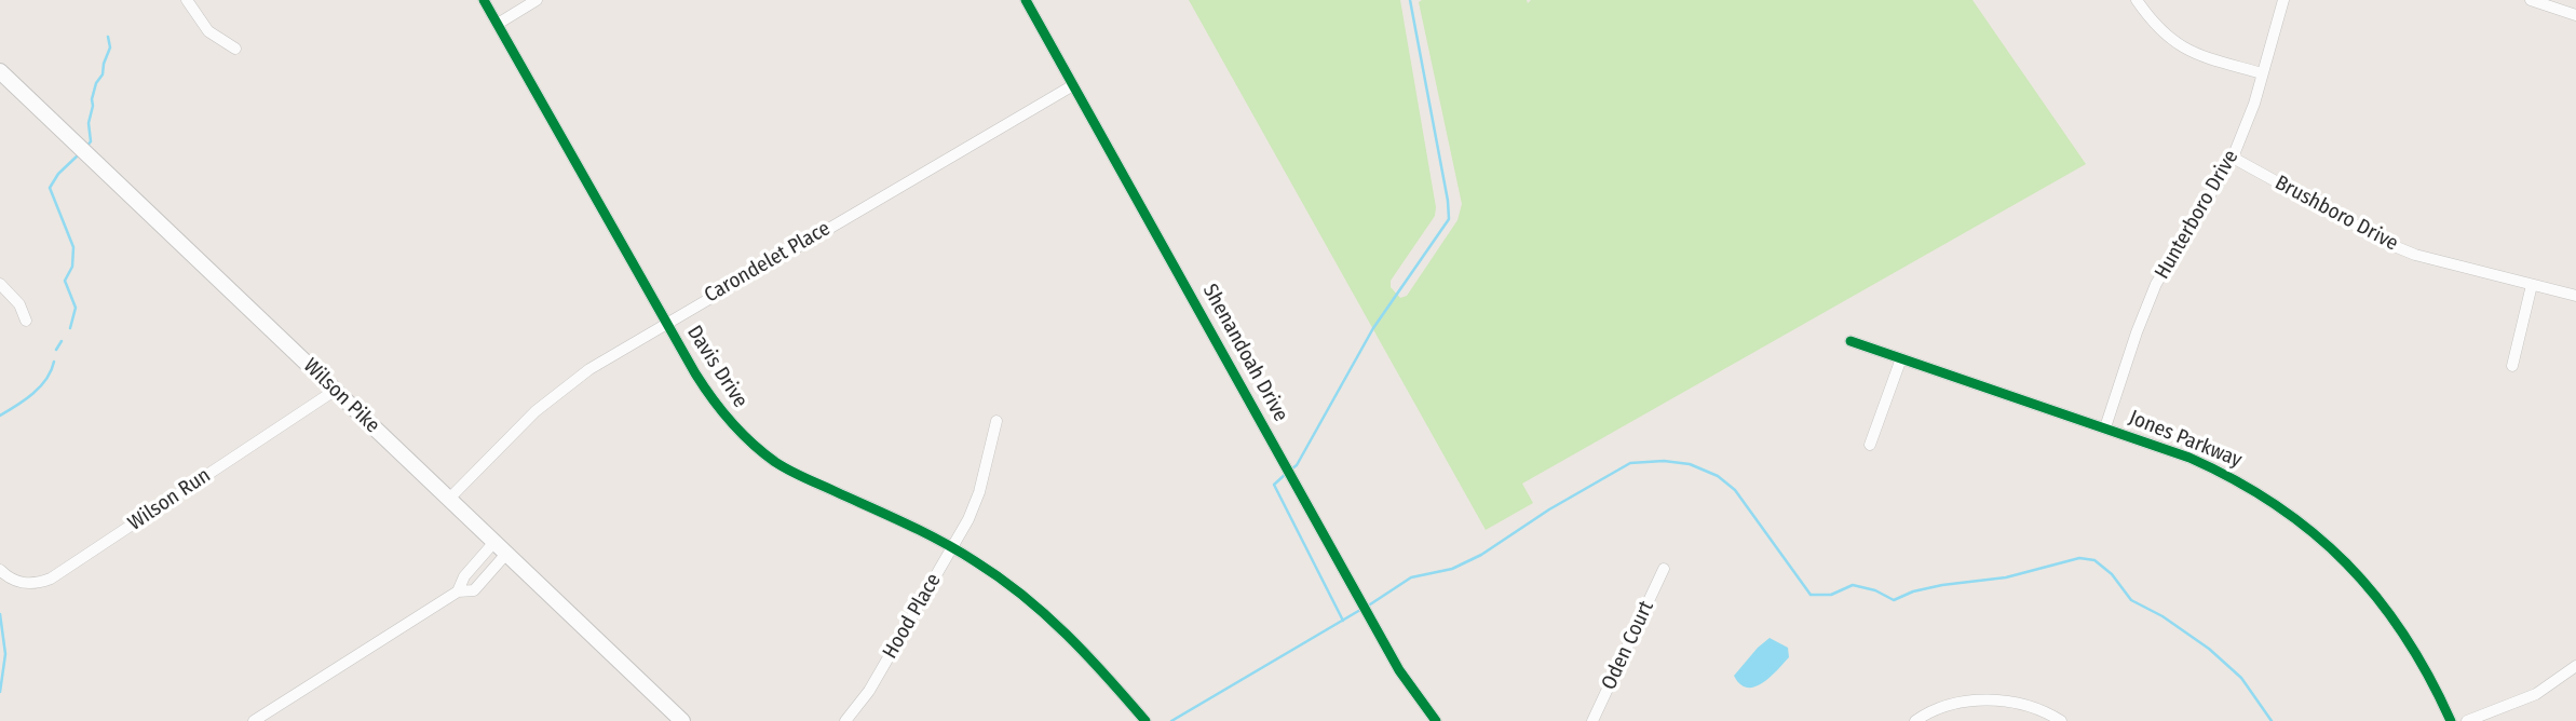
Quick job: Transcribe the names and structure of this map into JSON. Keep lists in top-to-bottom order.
{
  "streets": {
    "main road": ["Wilson Pike"],
    "street": [
      "Brushboro Drive",
      "Hunterboro Drive",
      "Carondelet Place",
      "Shenandoah Drive",
      "Davis Drive",
      "Jones Parkway",
      "Wilson Run",
      "Hood Place",
      "Oden Court"
    ]
  },
  "crossings": [
    ["Brushboro Drive", "Hunterboro Drive"],
    ["Hunterboro Drive", "Jones Parkway"],
    ["Carondelet Place", "Shenandoah Drive"],
    ["Carondelet Place", "Davis Drive"],
    ["Carondelet Place", "Wilson Pike"],
    ["Davis Drive", "Hood Place"],
    ["Wilson Pike", "Wilson Run"]
  ]
}
